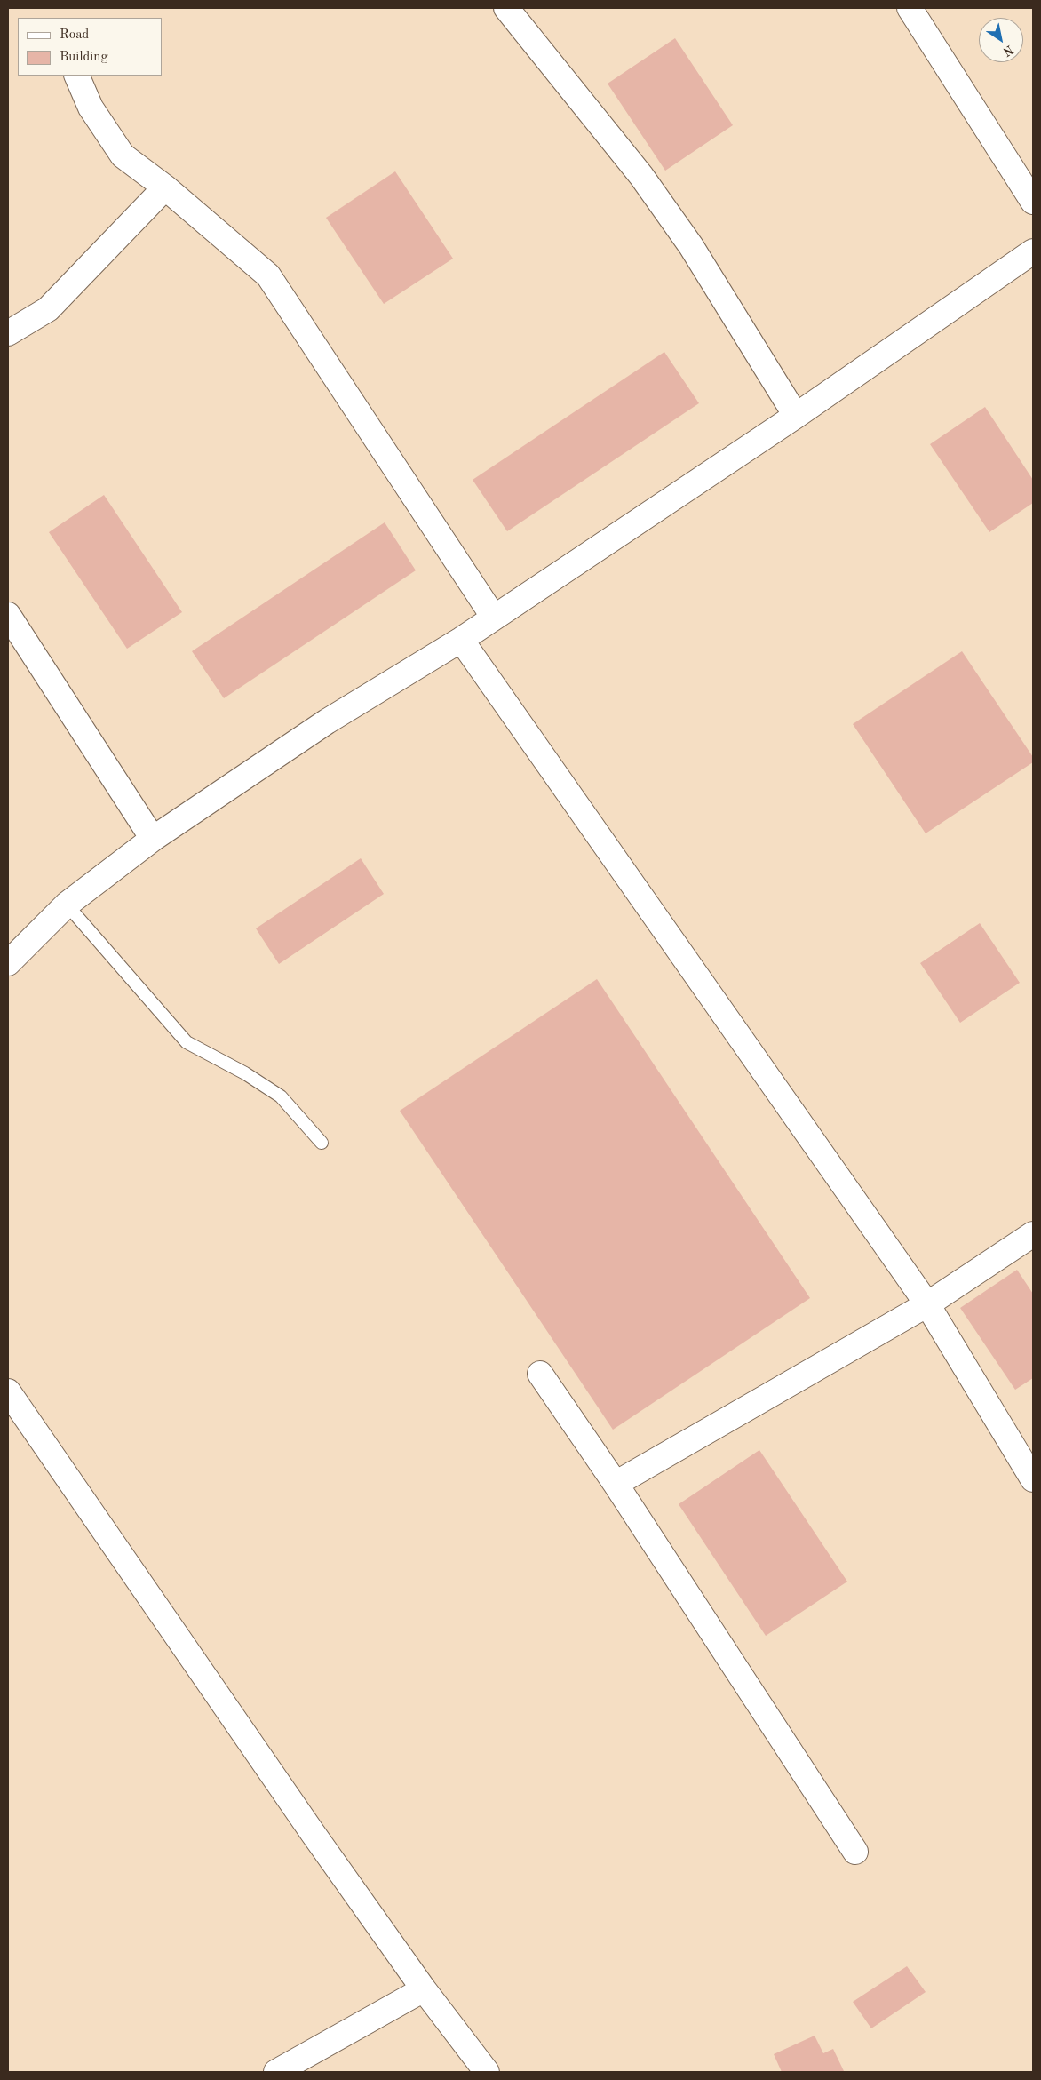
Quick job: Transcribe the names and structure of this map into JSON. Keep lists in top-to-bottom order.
{
  "legend": ["Road", "Building"],
  "north": "bottom right"
}
